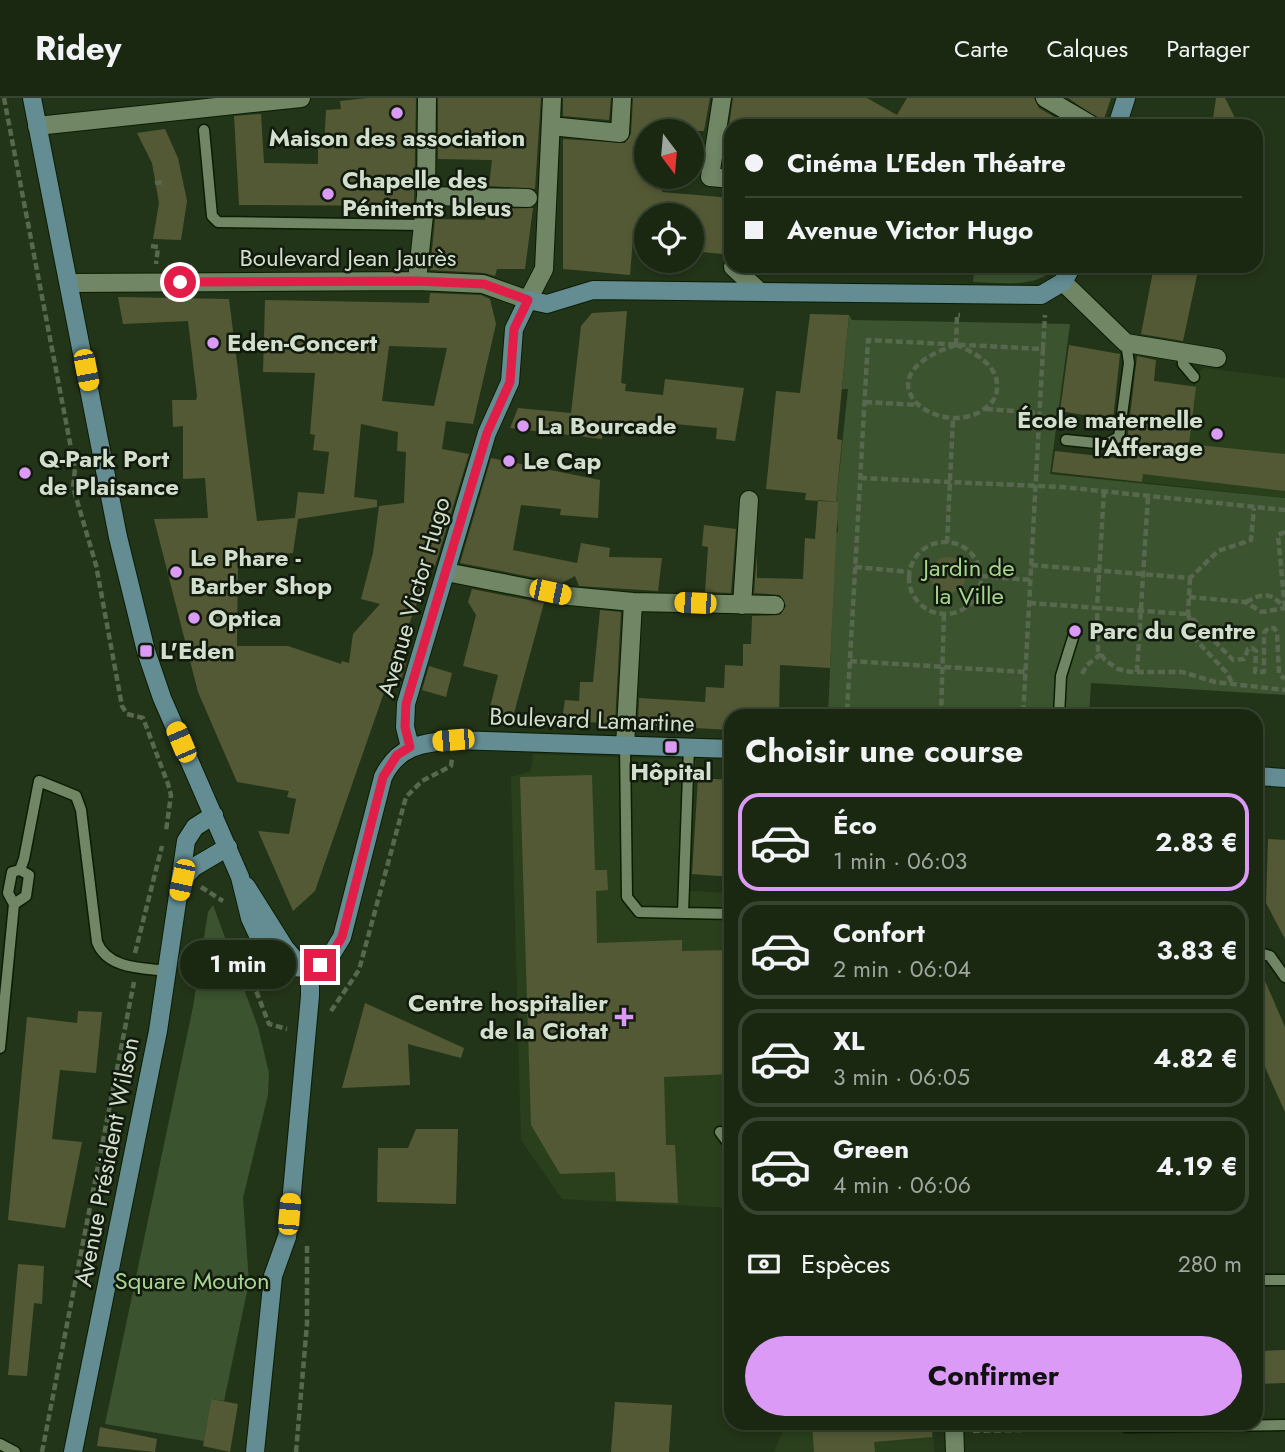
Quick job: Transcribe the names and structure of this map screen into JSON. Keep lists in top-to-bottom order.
{
  "streets": {
    "street": [
      "Boulevard Jean Jaurès",
      "Avenue Victor Hugo",
      "Boulevard Lamartine",
      "Avenue Président Wilson"
    ]
  },
  "crossings": [
    ["Boulevard Jean Jaurès", "Avenue Victor Hugo"],
    ["Avenue Victor Hugo", "Boulevard Lamartine"]
  ],
  "parks": ["Jardin de la Ville", "Square Mouton"],
  "places": {
    "other": [
      "Maison des association",
      "Chapelle des Pénitents bleus",
      "Eden-Concert",
      "La Bourcade",
      "École maternelle l'Afferage",
      "Le Cap",
      "Q-Park Port de Plaisance",
      "Le Phare - Barber Shop",
      "Optica",
      "Parc du Centre"
    ],
    "transit": ["L'Eden", "Hôpital"],
    "health": ["Centre hospitalier de la Ciotat"]
  },
  "north": "bottom",
  "page": {
    "header": "Ridey",
    "nav": ["Carte", "Calques", "Partager"],
    "banner": ["Cinéma L'Eden Théatre", "Avenue Victor Hugo"],
    "heading": "Choisir une course",
    "list": [
      {
        "name": "Éco",
        "note": "1 min · 06:03",
        "value": "2.83 €"
      },
      {
        "name": "Confort",
        "note": "2 min · 06:04",
        "value": "3.83 €"
      },
      {
        "name": "XL",
        "note": "3 min · 06:05",
        "value": "4.82 €"
      },
      {
        "name": "Green",
        "note": "4 min · 06:06",
        "value": "4.19 €"
      }
    ],
    "bubble": "1 min",
    "pay": ["Espèces", "280 m"],
    "buttons": "Confirmer"
  }
}
